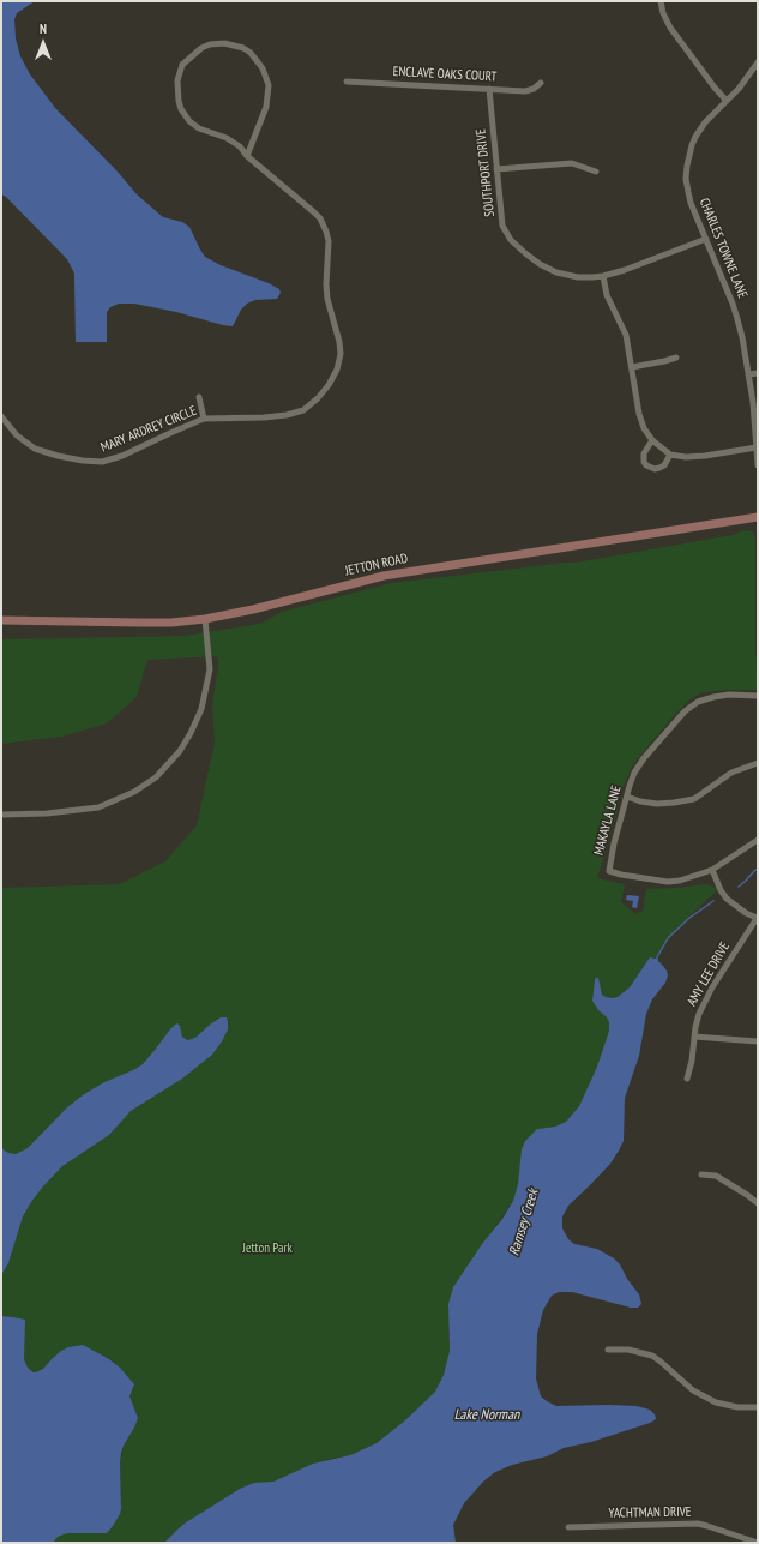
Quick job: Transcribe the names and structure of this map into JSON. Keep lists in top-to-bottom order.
{
  "streets": {
    "street": [
      "ENCLAVE OAKS COURT",
      "SOUTHPORT DRIVE",
      "CHARLES TOWNE LANE",
      "MARY ARDREY CIRCLE",
      "JETTON ROAD",
      "MAKAYLA LANE",
      "AMY LEE DRIVE",
      "YACHTMAN DRIVE"
    ]
  },
  "crossings": [
    ["ENCLAVE OAKS COURT", "SOUTHPORT DRIVE"],
    ["SOUTHPORT DRIVE", "CHARLES TOWNE LANE"]
  ],
  "water": ["Ramsey Creek", "Lake Norman"],
  "parks": ["Jetton Park"],
  "north": "top"
}
